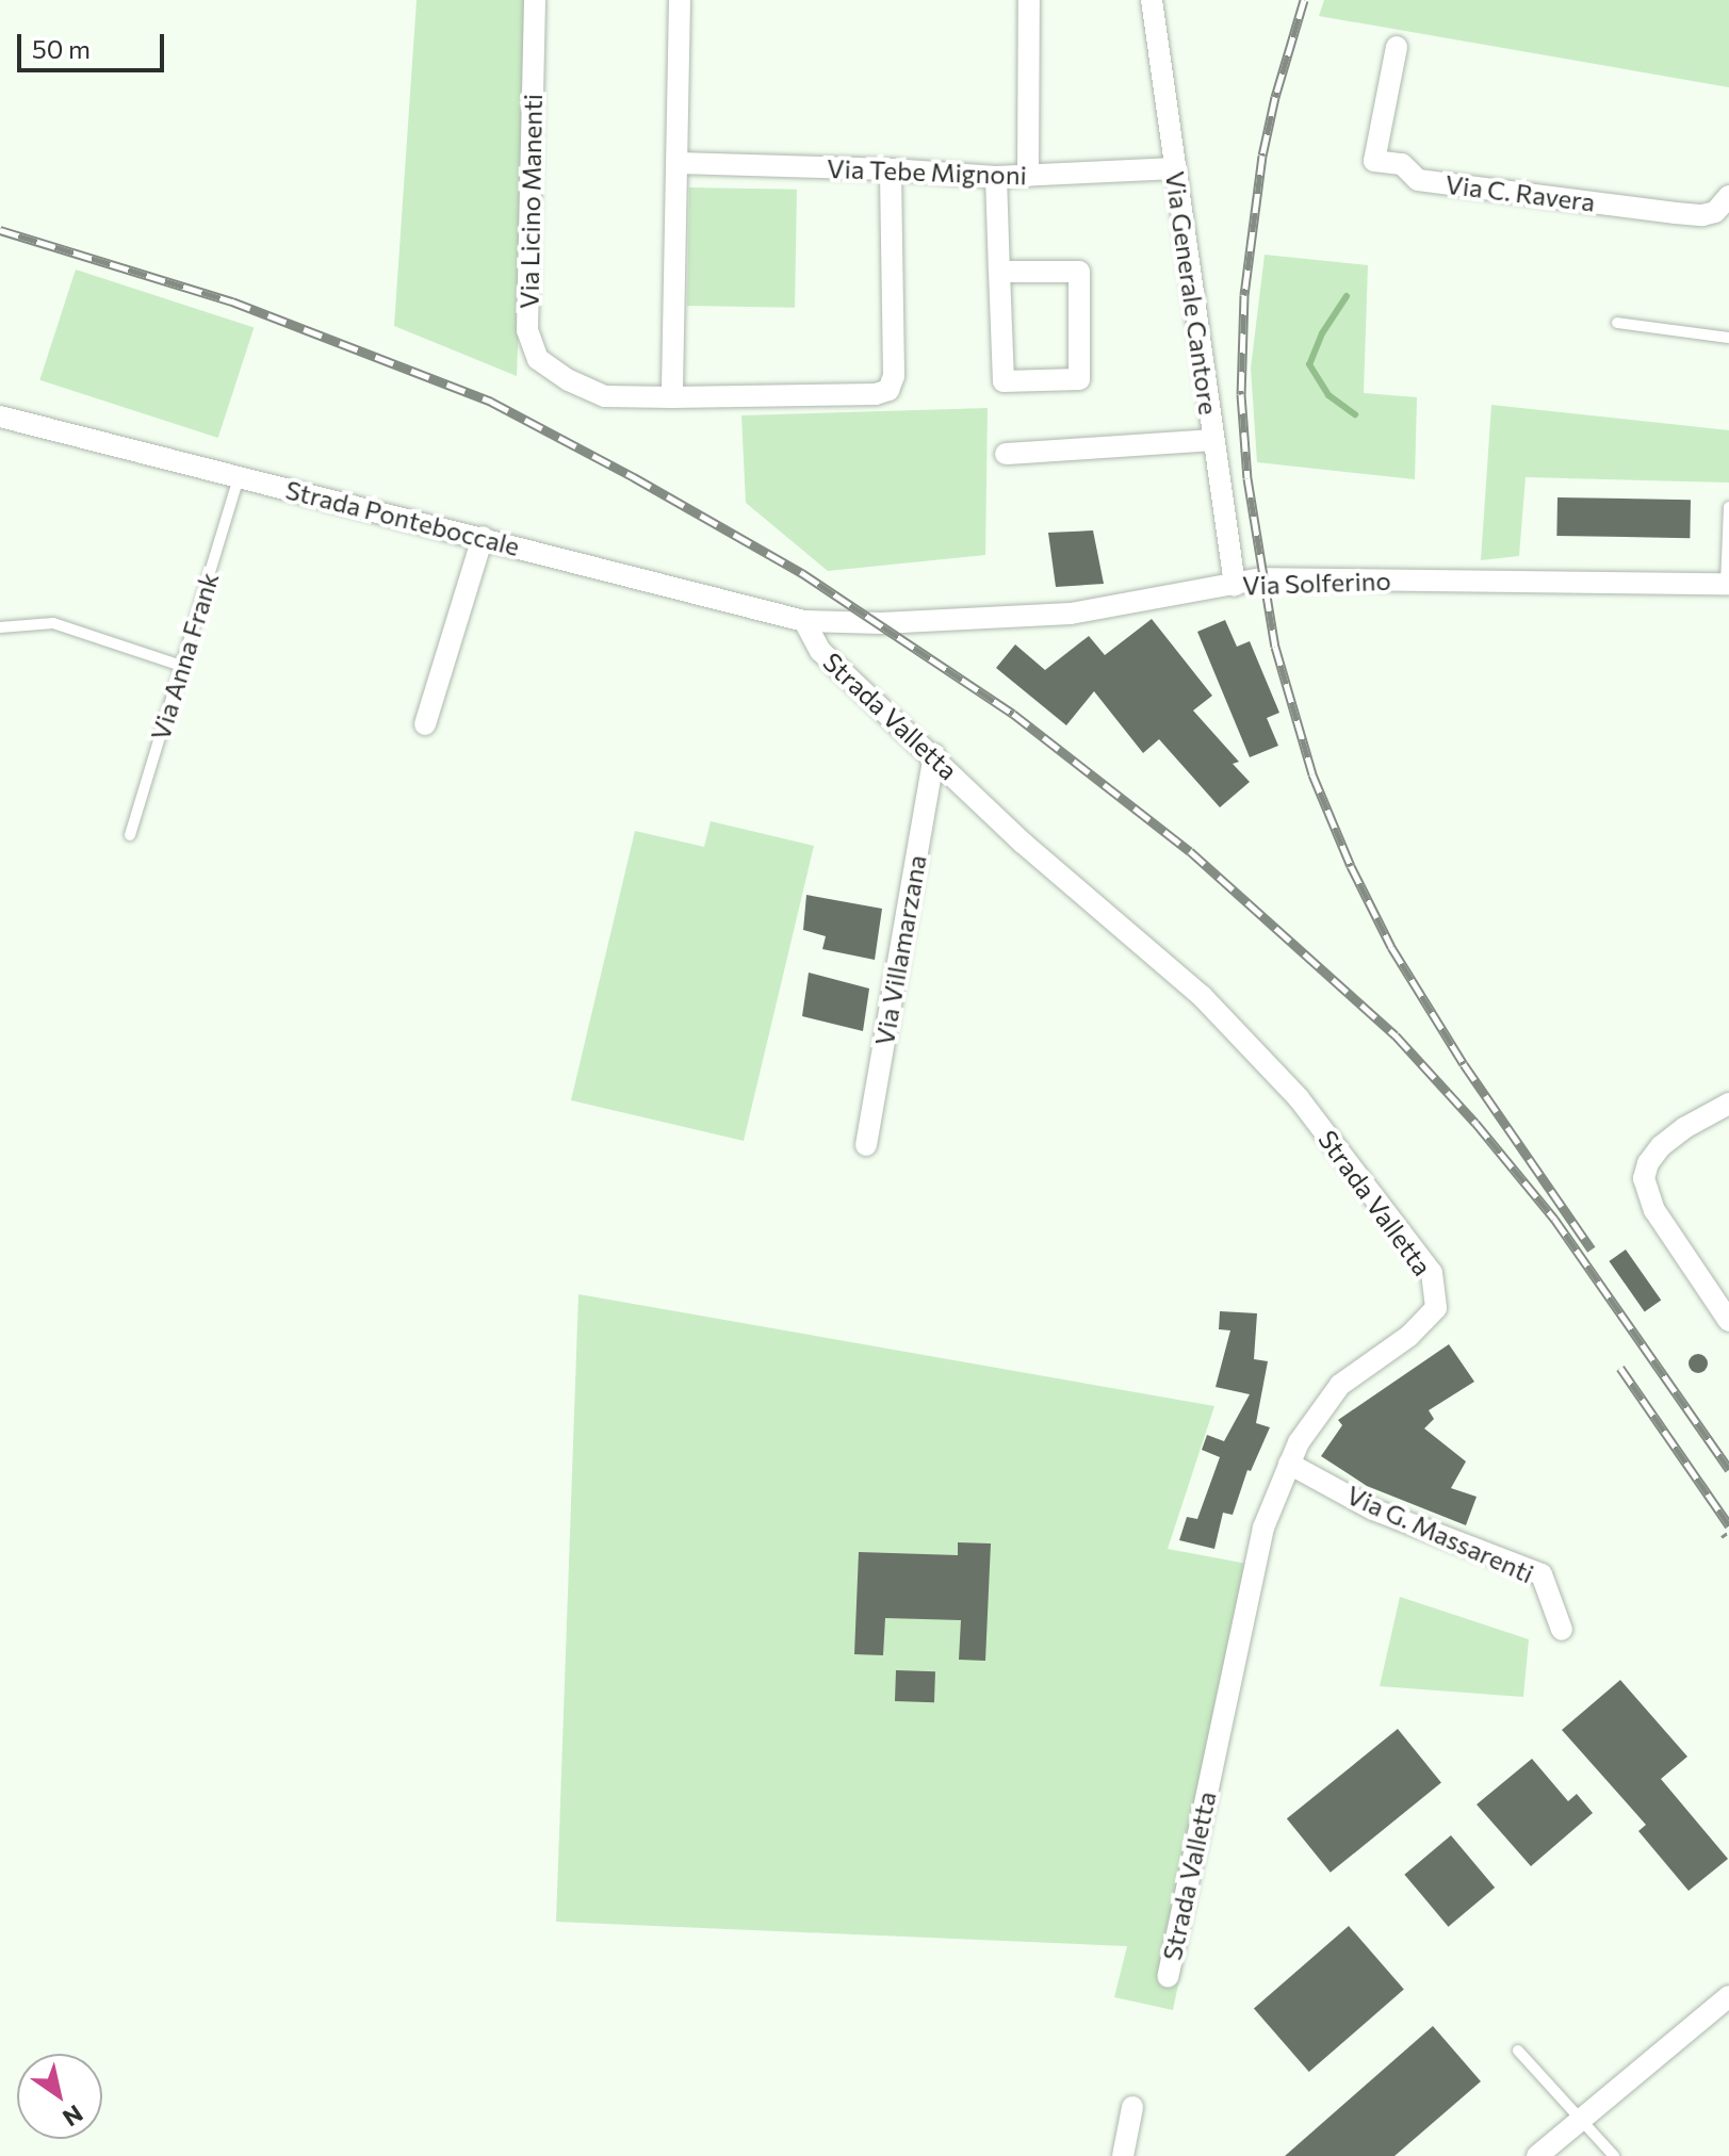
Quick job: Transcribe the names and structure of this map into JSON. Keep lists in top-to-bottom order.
{
  "streets": {
    "street": [
      "Via Tebe Mignoni",
      "Via C. Ravera",
      "Via Licino Manenti",
      "Via Generale Cantore",
      "Strada Ponteboccale",
      "Via Solferino",
      "Strada Valletta",
      "Via Villamarzana",
      "Via G. Massarenti"
    ],
    "lane": ["Via Anna Frank"]
  },
  "crossings": [
    ["Via Tebe Mignoni", "Via Licino Manenti"],
    ["Via Tebe Mignoni", "Via Generale Cantore"],
    ["Via Generale Cantore", "Via Solferino"],
    ["Strada Ponteboccale", "Via Solferino"],
    ["Strada Ponteboccale", "Via Anna Frank"],
    ["Strada Ponteboccale", "Strada Valletta"],
    ["Via Solferino", "Strada Valletta"],
    ["Strada Valletta", "Via Villamarzana"],
    ["Strada Valletta", "Via G. Massarenti"]
  ],
  "scale_bar": "50 m",
  "north": "bottom right"
}
